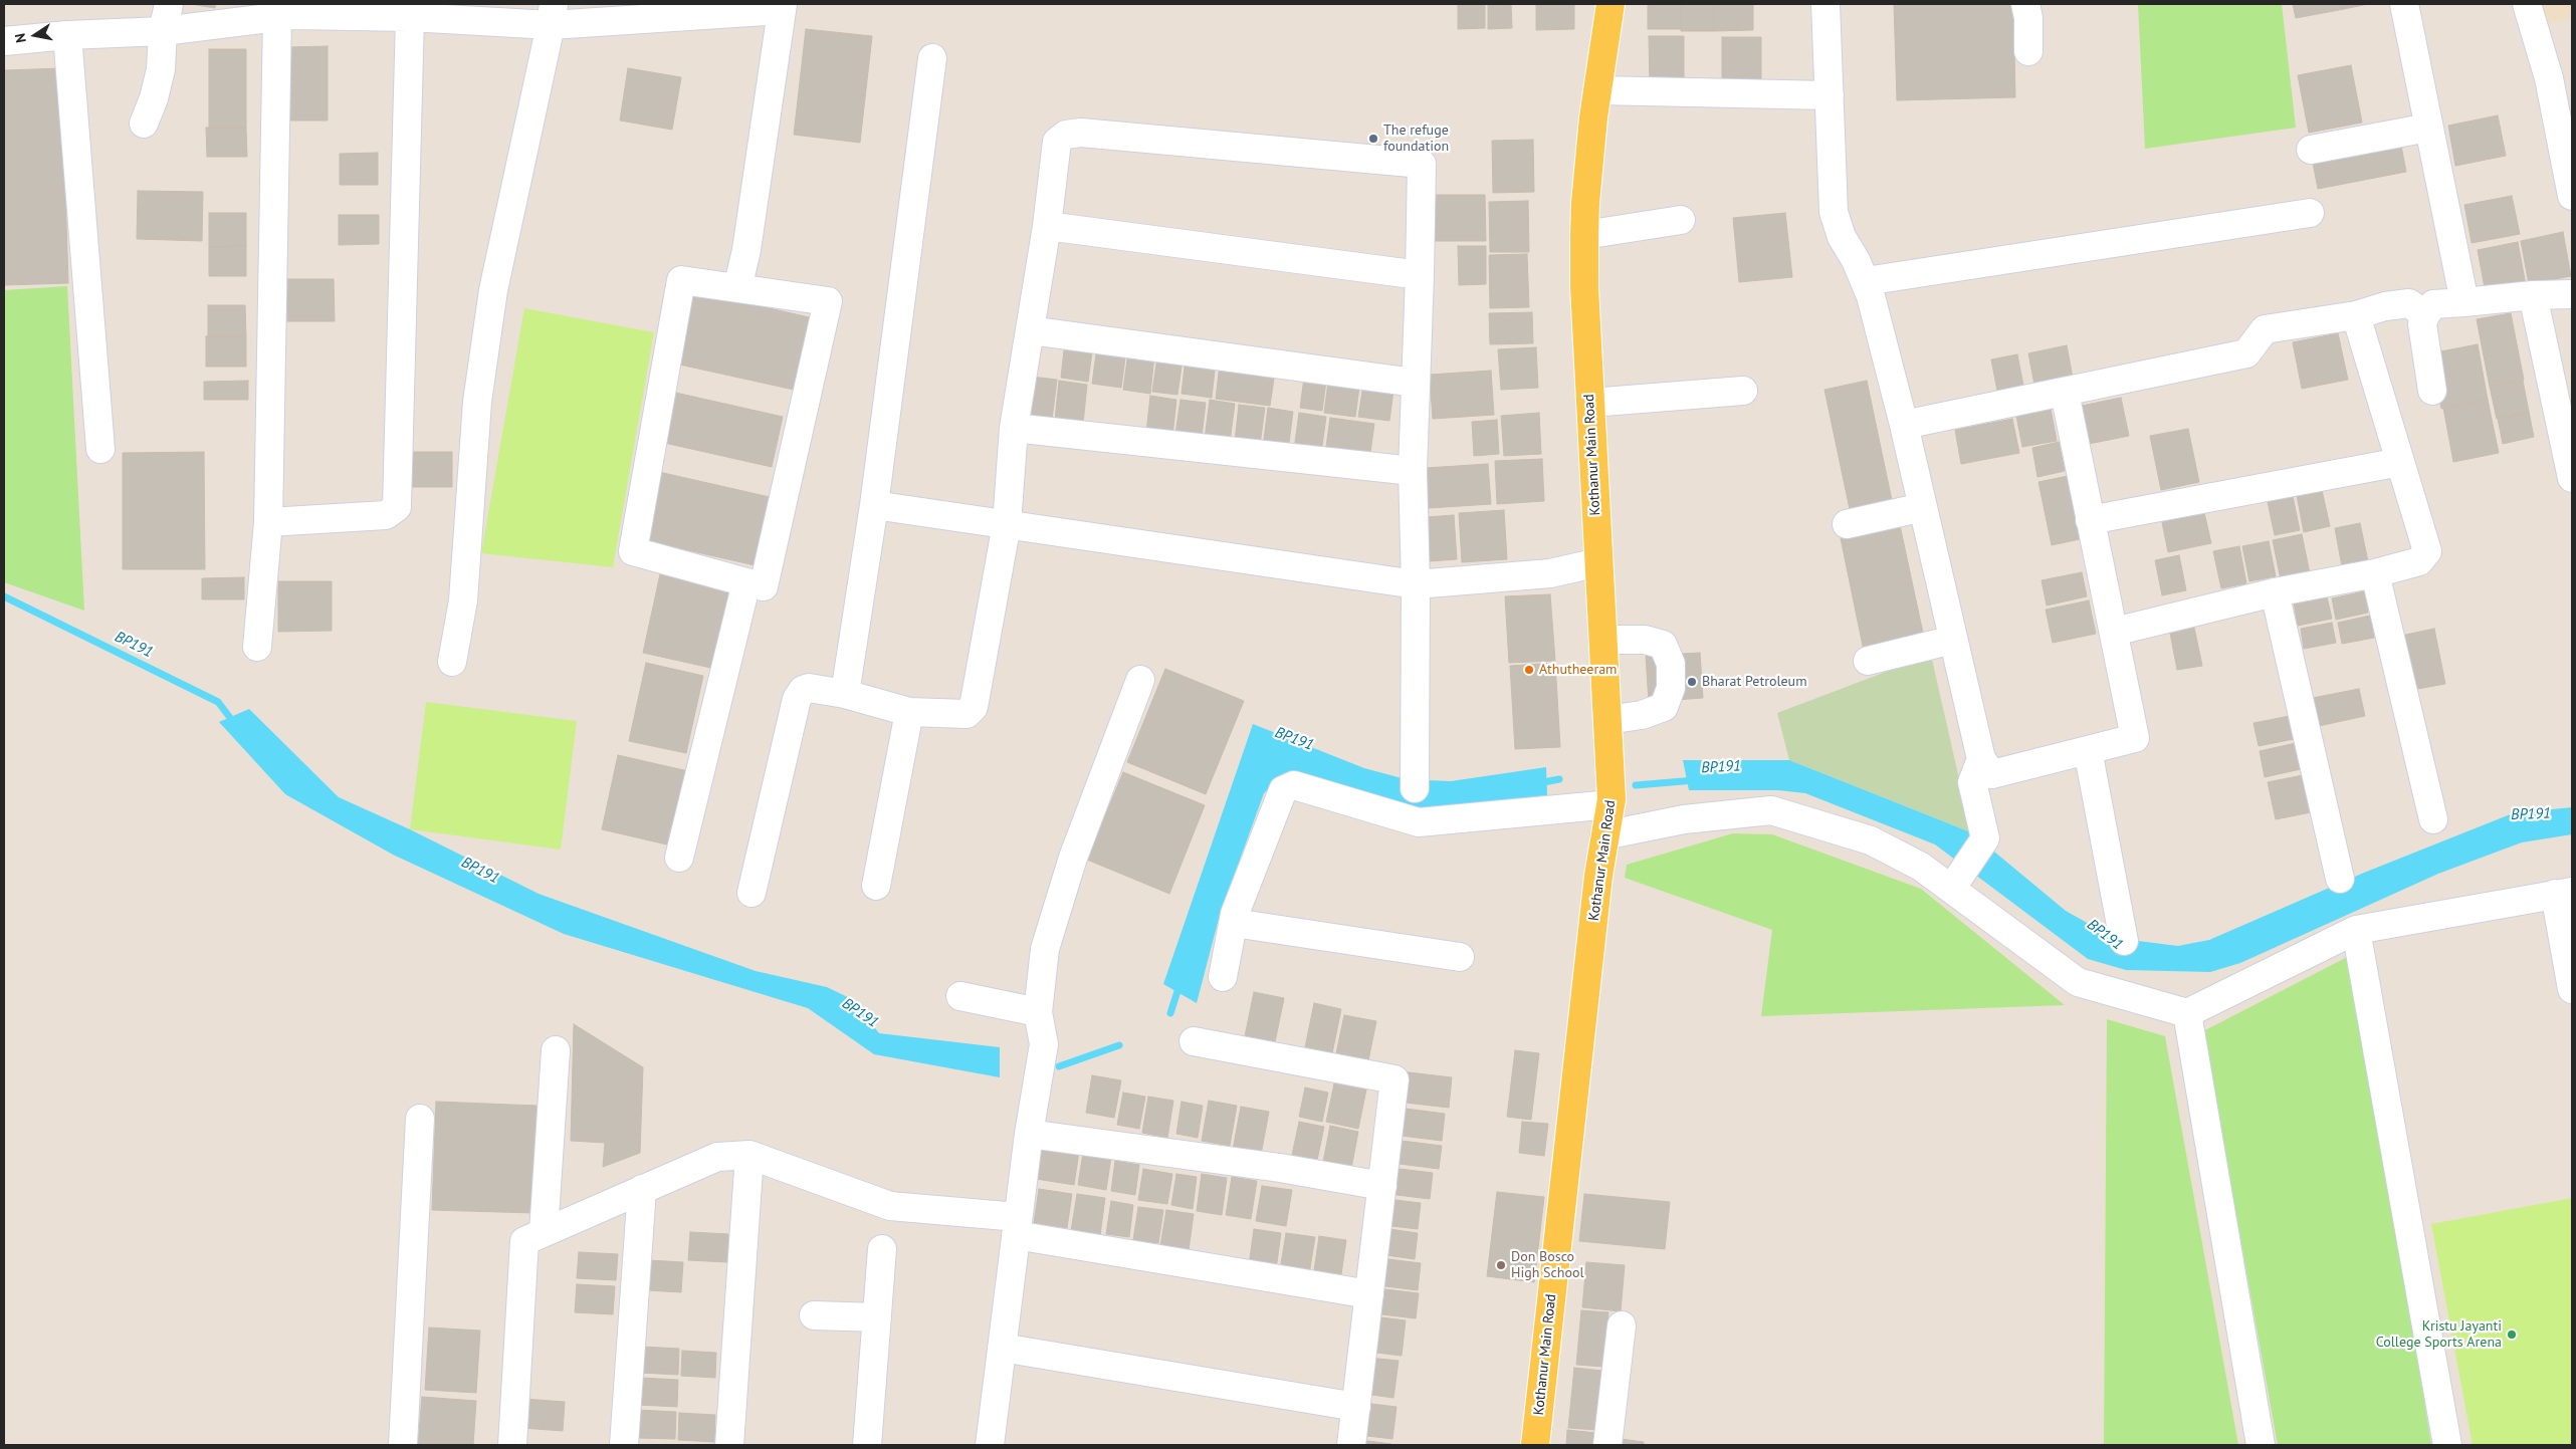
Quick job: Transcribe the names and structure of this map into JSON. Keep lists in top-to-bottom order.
{
  "streets": {
    "main road": ["Kothanur Main Road"]
  },
  "water": ["BP191"],
  "places": [
    "The refuge foundation",
    "Athutheeram",
    "Bharat Petroleum",
    "Don Bosco High School",
    "Kristu Jayanti College Sports Arena"
  ],
  "north": "left"
}
